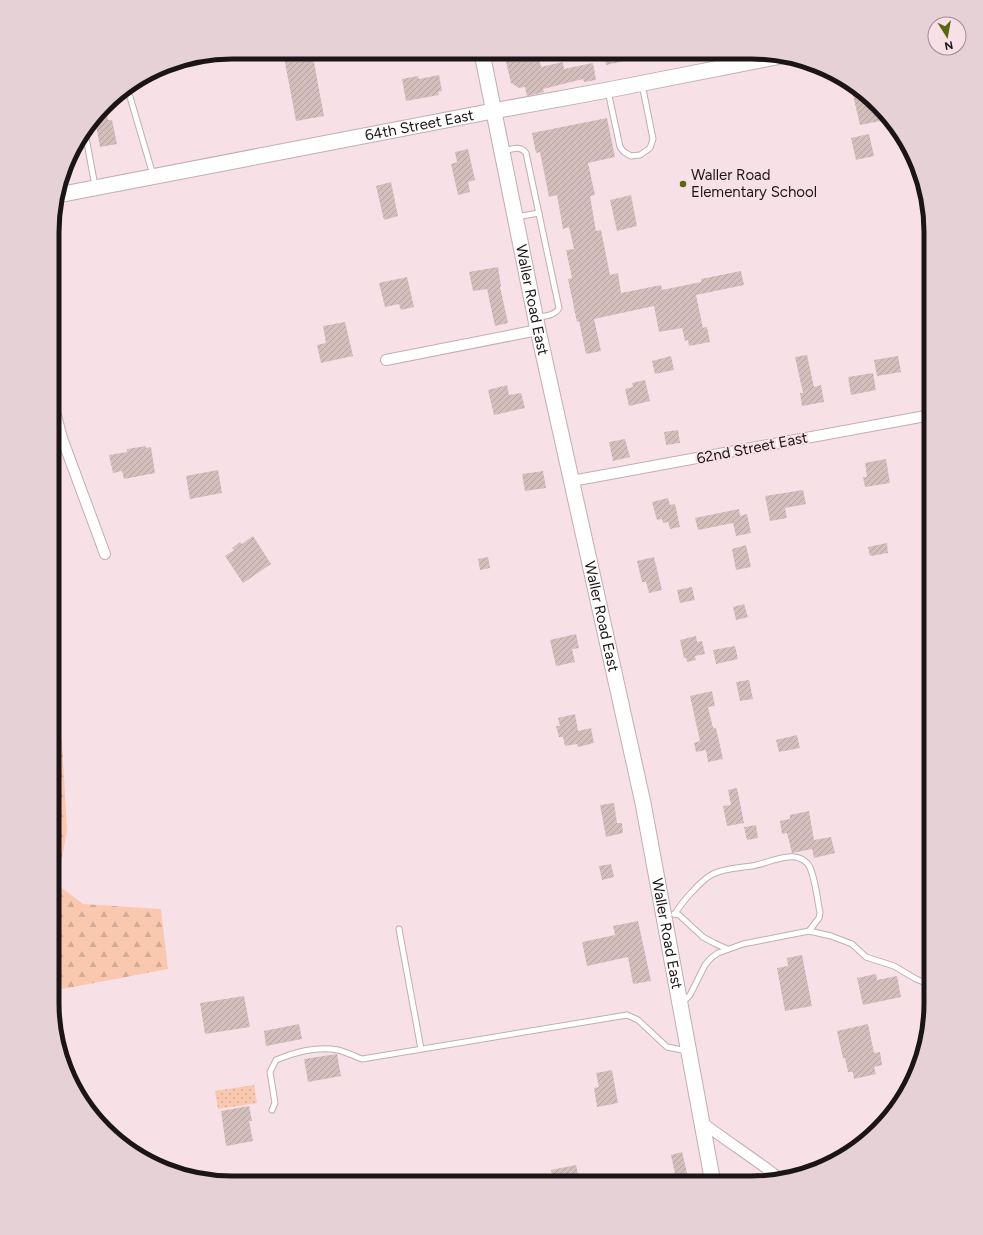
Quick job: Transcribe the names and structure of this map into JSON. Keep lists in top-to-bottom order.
{
  "streets": {
    "street": ["64th Street East", "Waller Road East", "62nd Street East"]
  },
  "crossings": [
    ["64th Street East", "Waller Road East"],
    ["Waller Road East", "62nd Street East"]
  ],
  "places": ["Waller Road Elementary School"],
  "north": "bottom"
}
